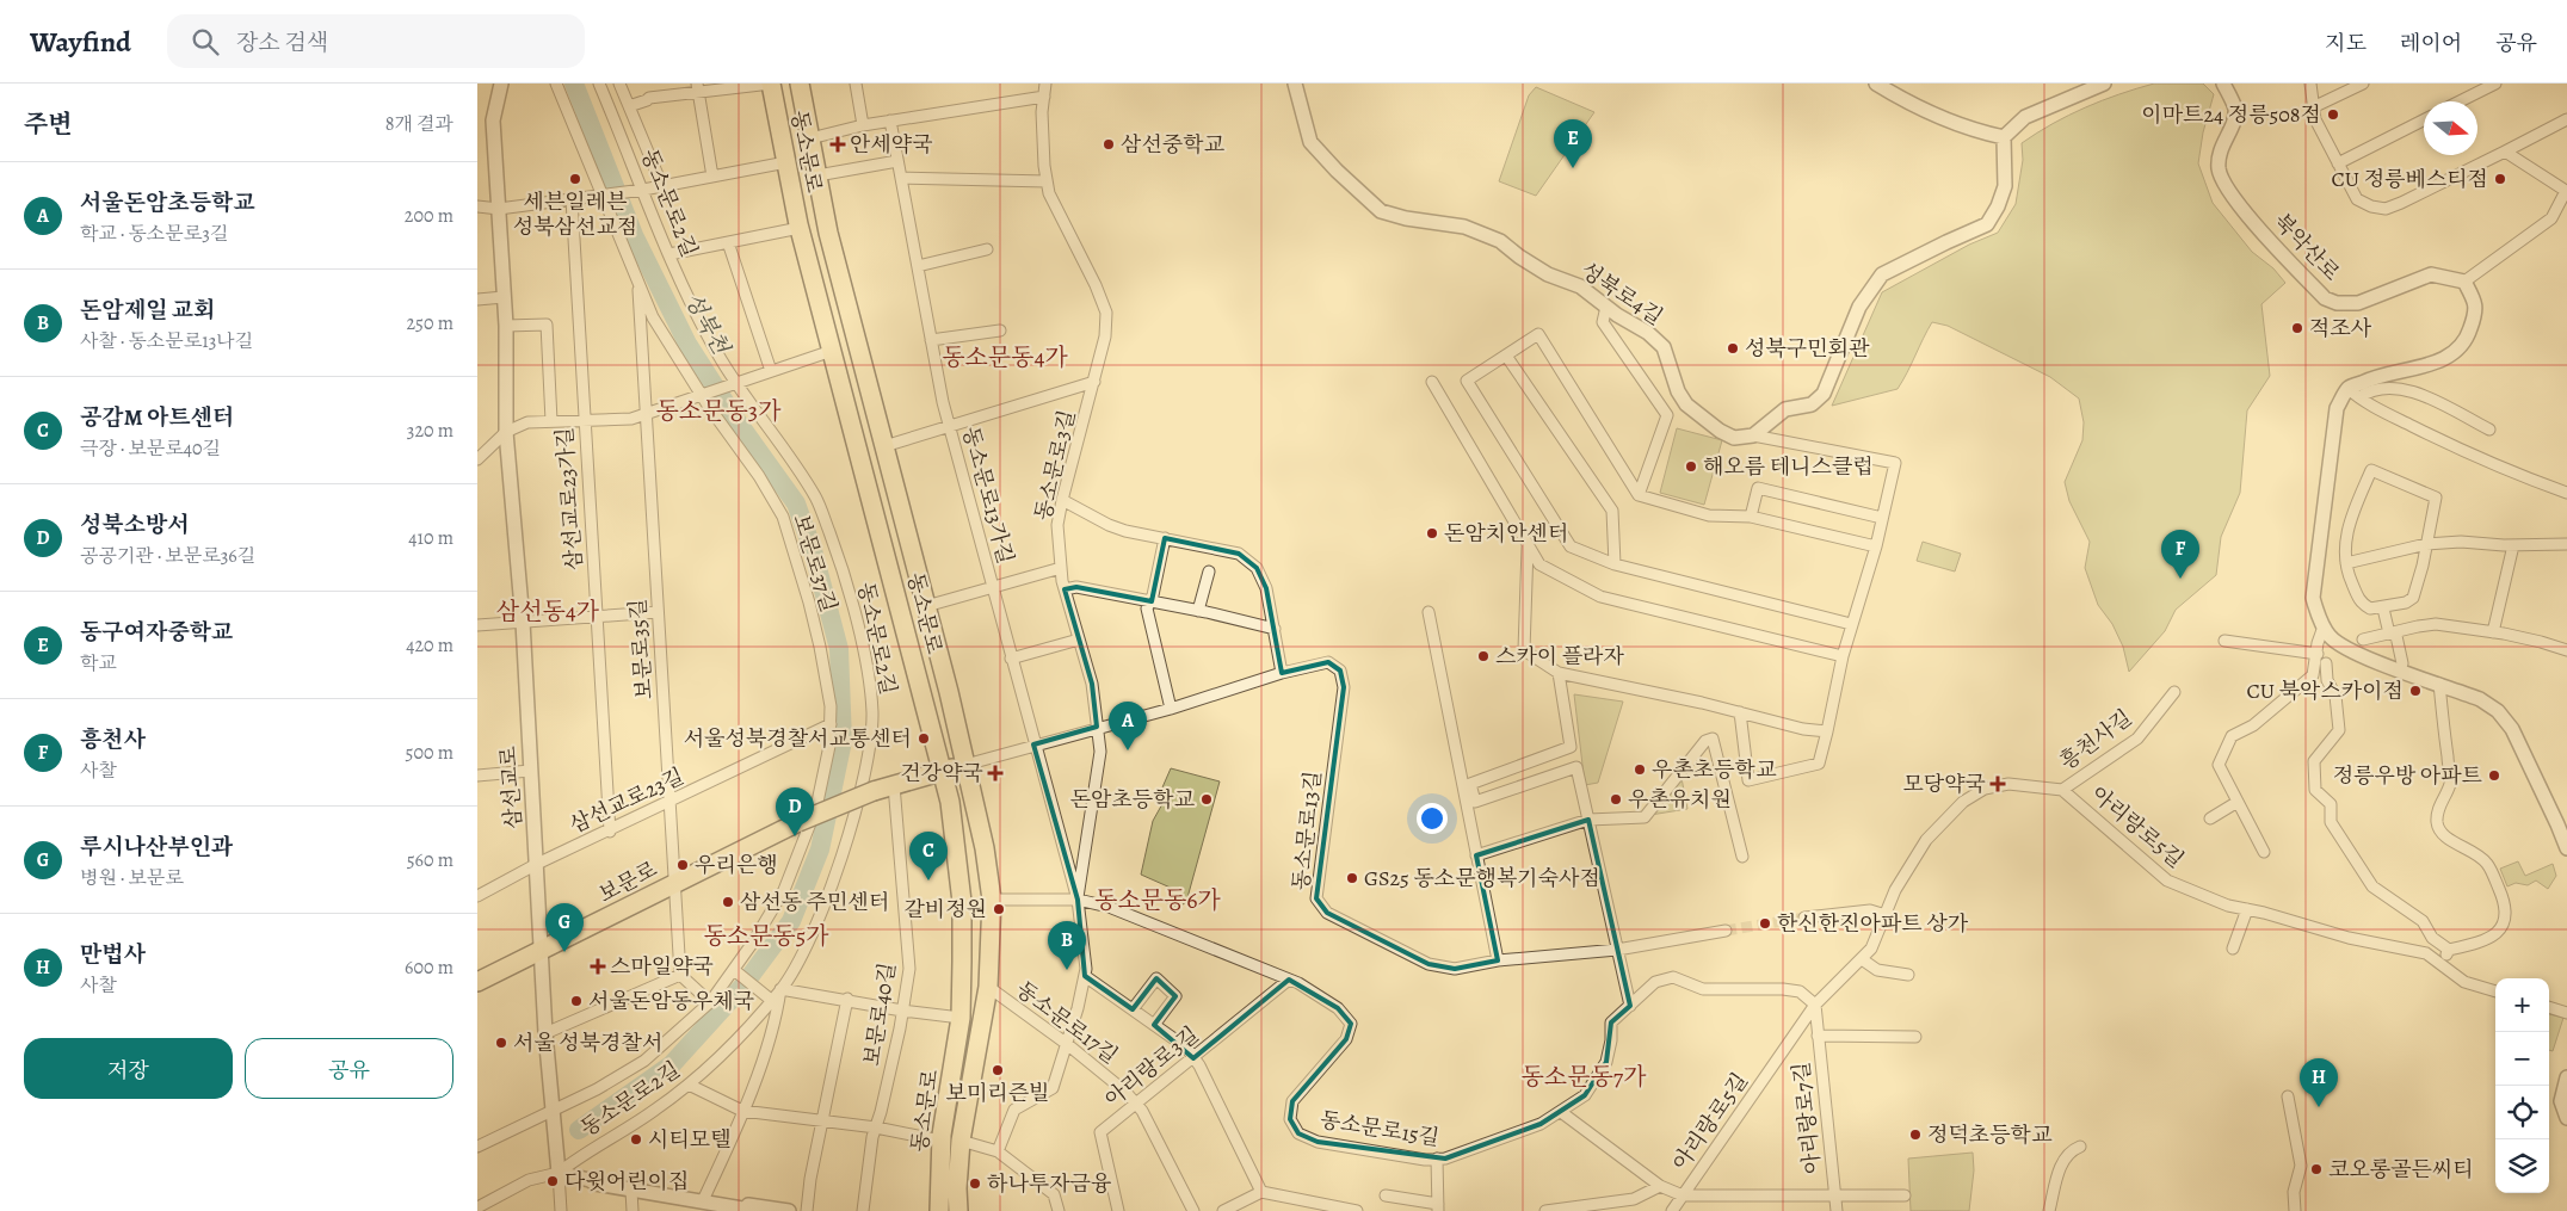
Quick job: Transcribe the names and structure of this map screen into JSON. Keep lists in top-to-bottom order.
{
  "streets": {
    "main road": ["동소문로", "보문로"],
    "street": [
      "동소문로2길",
      "북악산로",
      "성북로4길",
      "동소문로3길",
      "동소문로13가길",
      "삼선교로23가길",
      "보문로37길",
      "보문로35길",
      "흥천사길",
      "삼선교로",
      "삼선교로23길",
      "아리랑로5길",
      "동소문로13길",
      "보문로40길",
      "동소문로17길",
      "아리랑로3길",
      "아리랑로7길",
      "동소문로15길"
    ]
  },
  "crossings": [
    ["동소문로", "동소문로13가길"],
    ["동소문로", "동소문로13길"],
    ["동소문로", "동소문로17길"],
    ["동소문로", "동소문로15길"],
    ["동소문로2길", "삼선교로"],
    ["동소문로3길", "동소문로13가길"],
    ["동소문로3길", "동소문로13길"],
    ["동소문로3길", "동소문로15길"],
    ["동소문로13가길", "동소문로13길"],
    ["동소문로13가길", "동소문로15길"],
    ["삼선교로23가길", "삼선교로23길"],
    ["보문로37길", "보문로35길"],
    ["보문로37길", "삼선교로"],
    ["보문로37길", "삼선교로23길"],
    ["보문로35길", "삼선교로23길"],
    ["보문로35길", "보문로"],
    ["흥천사길", "아리랑로5길"],
    ["삼선교로", "삼선교로23길"],
    ["삼선교로", "보문로"],
    ["아리랑로5길", "아리랑로7길"],
    ["아리랑로5길", "동소문로15길"],
    ["보문로", "보문로40길"],
    ["동소문로17길", "아리랑로3길"],
    ["아리랑로3길", "동소문로15길"],
    ["아리랑로7길", "동소문로15길"]
  ],
  "districts": [
    "동소문동4가",
    "동소문동3가",
    "삼선동4가",
    "동소문동6가",
    "동소문동5가",
    "동소문동7가"
  ],
  "water": ["성북천"],
  "places": {
    "other": [
      "이마트24 정릉508점",
      "삼선중학교",
      "세븐일레븐 성북삼선교점",
      "CU 정릉베스티점",
      "적조사",
      "성북구민회관",
      "해오름 테니스클럽",
      "돈암치안센터",
      "스카이 플라자",
      "CU 북악스카이점",
      "서울성북경찰서교통센터",
      "우촌초등학교",
      "정릉우방 아파트",
      "돈암초등학교",
      "우촌유치원",
      "우리은행",
      "GS25 동소문행복기숙사점",
      "삼선동 주민센터",
      "갈비정원",
      "한신한진아파트 상가",
      "서울돈암동우체국",
      "서울 성북경찰서",
      "보미리즌빌",
      "정덕초등학교",
      "시티모텔",
      "코오롱골든씨티",
      "다윗어린이집",
      "하나투자금융"
    ],
    "health": [
      "안세약국",
      "건강약국",
      "모당약국",
      "스마일약국"
    ]
  },
  "north": "right",
  "page": {
    "header": "Wayfind",
    "search": "장소 검색",
    "nav": ["지도", "레이어", "공유"],
    "heading": ["주변", "8개 결과"],
    "pins": [
      "E",
      "F",
      "A",
      "D",
      "C",
      "G",
      "B",
      "H"
    ],
    "list": [
      {
        "mark": "A",
        "name": "서울돈암초등학교",
        "note": "학교 · 동소문로3길",
        "value": "200 m"
      },
      {
        "mark": "B",
        "name": "돈암제일 교회",
        "note": "사찰 · 동소문로13나길",
        "value": "250 m"
      },
      {
        "mark": "C",
        "name": "공감M 아트센터",
        "note": "극장 · 보문로40길",
        "value": "320 m"
      },
      {
        "mark": "D",
        "name": "성북소방서",
        "note": "공공기관 · 보문로36길",
        "value": "410 m"
      },
      {
        "mark": "E",
        "name": "동구여자중학교",
        "note": "학교",
        "value": "420 m"
      },
      {
        "mark": "F",
        "name": "흥천사",
        "note": "사찰",
        "value": "500 m"
      },
      {
        "mark": "G",
        "name": "루시나산부인과",
        "note": "병원 · 보문로",
        "value": "560 m"
      },
      {
        "mark": "H",
        "name": "만법사",
        "note": "사찰",
        "value": "600 m"
      }
    ],
    "map_buttons": ["+", "−"],
    "buttons": ["저장", "공유"]
  }
}
